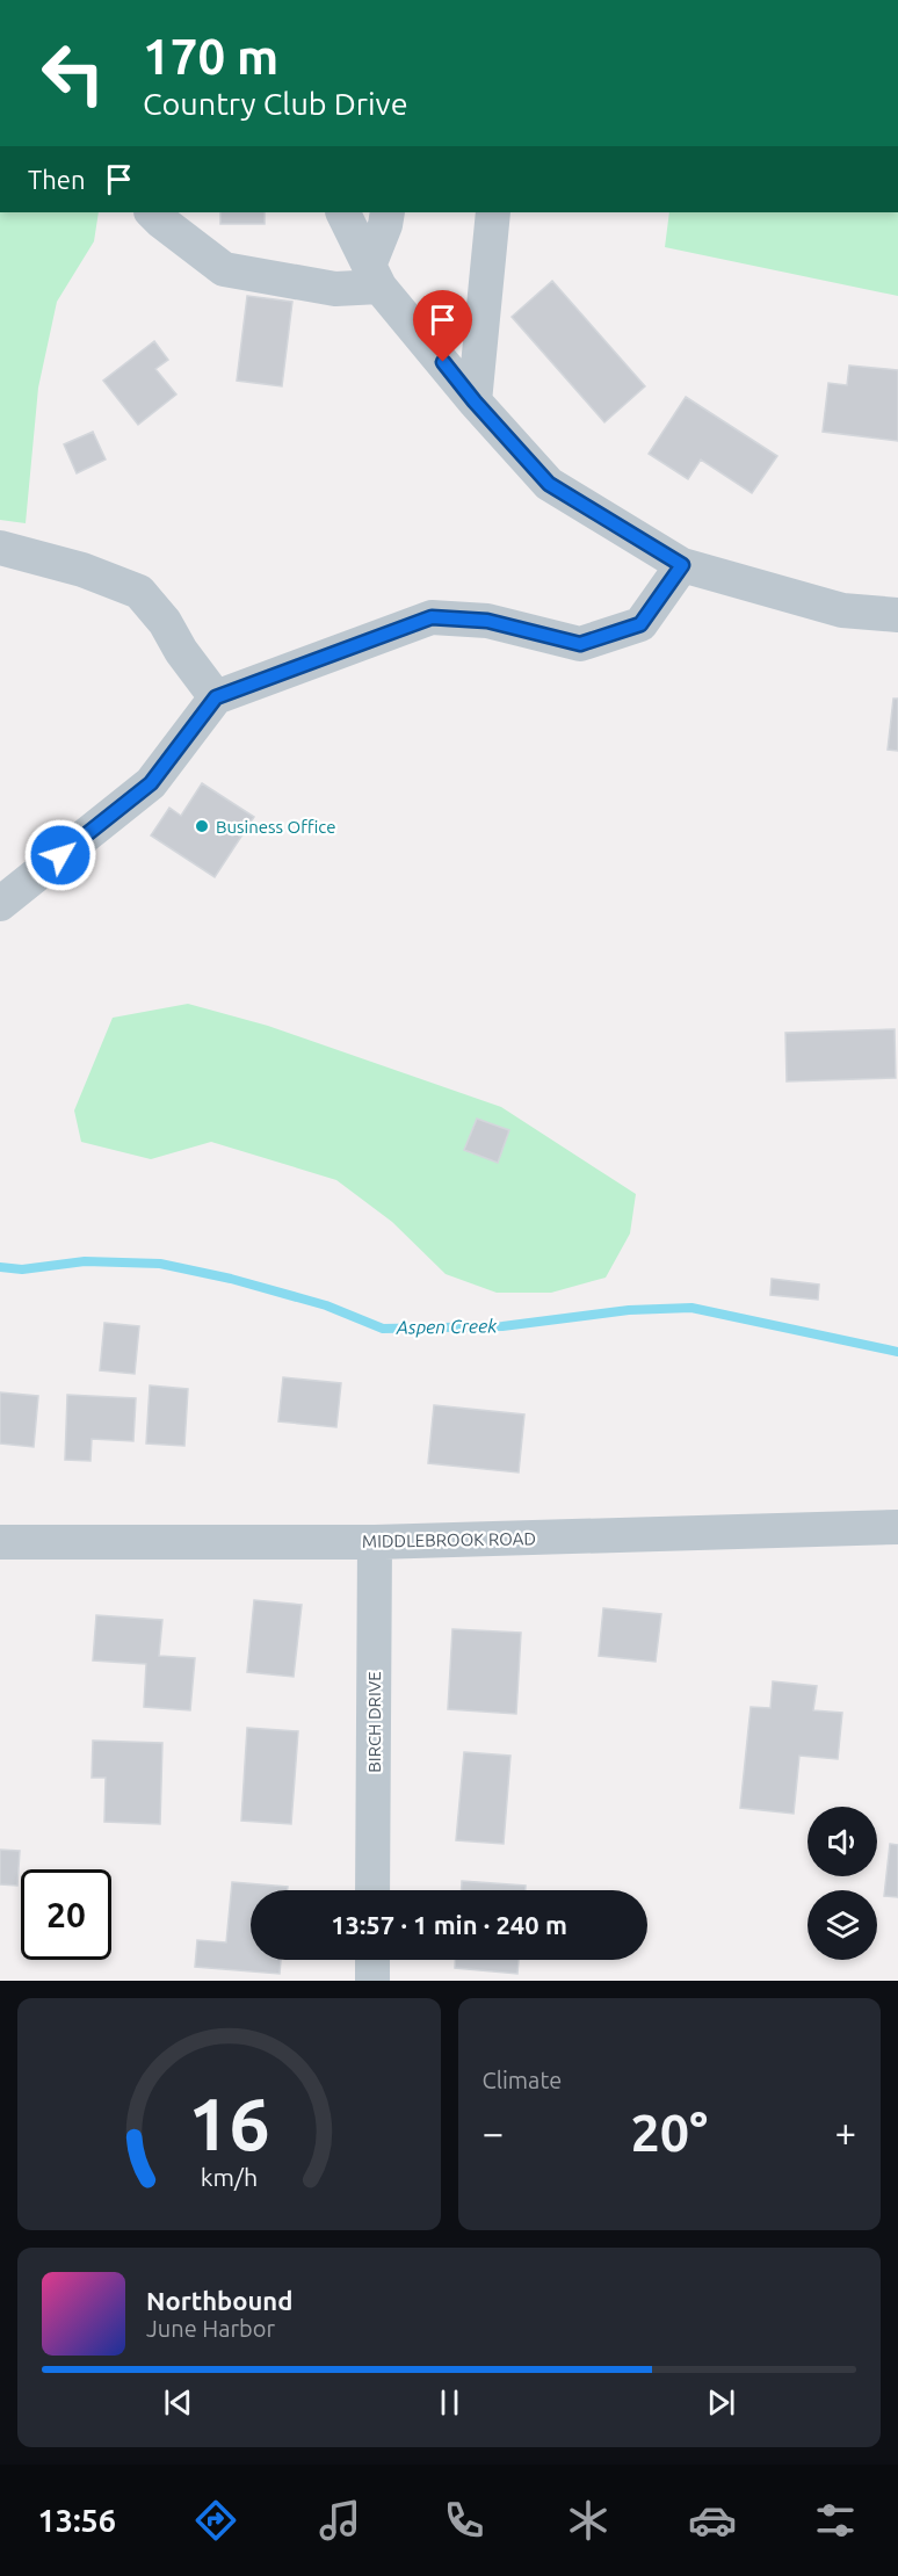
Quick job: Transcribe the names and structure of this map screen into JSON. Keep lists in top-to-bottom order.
{
  "streets": {
    "street": ["MIDDLEBROOK ROAD", "BIRCH DRIVE"]
  },
  "crossings": [
    ["MIDDLEBROOK ROAD", "BIRCH DRIVE"]
  ],
  "water": ["Aspen Creek"],
  "places": ["Business Office"],
  "page": {
    "turn": ["170 m", "Country Club Drive"],
    "then": "Then",
    "limit": "20",
    "trip": "13:57 · 1 min · 240 m",
    "tile": "Climate",
    "heat": ["−", "20°", "+"],
    "song": ["Northbound", "June Harbor"],
    "tabs": "13:56",
    "gauge": ["16", "km/h"]
  }
}
